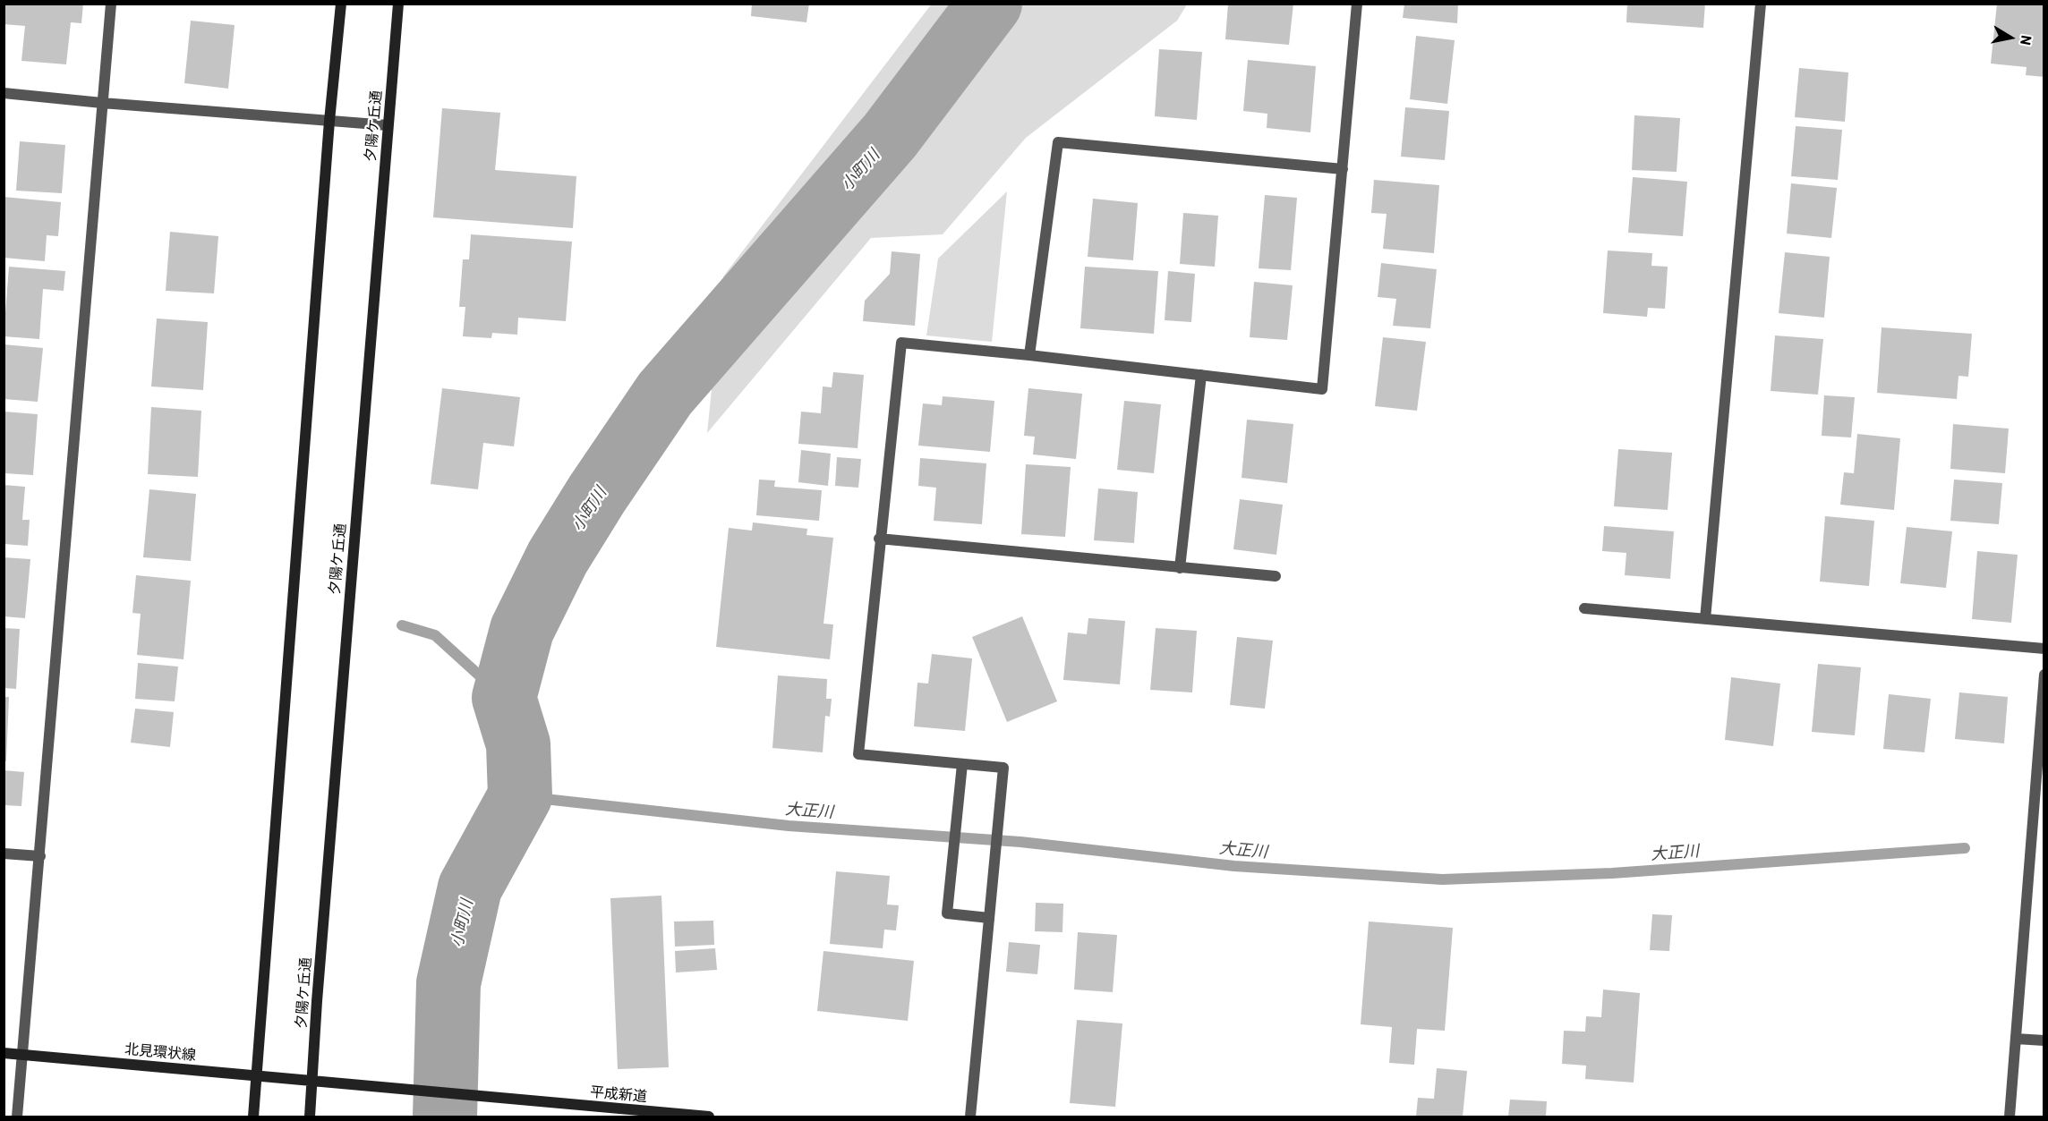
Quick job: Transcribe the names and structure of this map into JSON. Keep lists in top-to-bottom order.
{
  "streets": {
    "street": ["夕陽ケ丘通", "北見環状線", "平成新道"]
  },
  "crossings": [
    ["夕陽ケ丘通", "北見環状線"],
    ["夕陽ケ丘通", "平成新道"],
    ["北見環状線", "平成新道"]
  ],
  "water": ["小町川", "大正川"],
  "north": "right"
}
